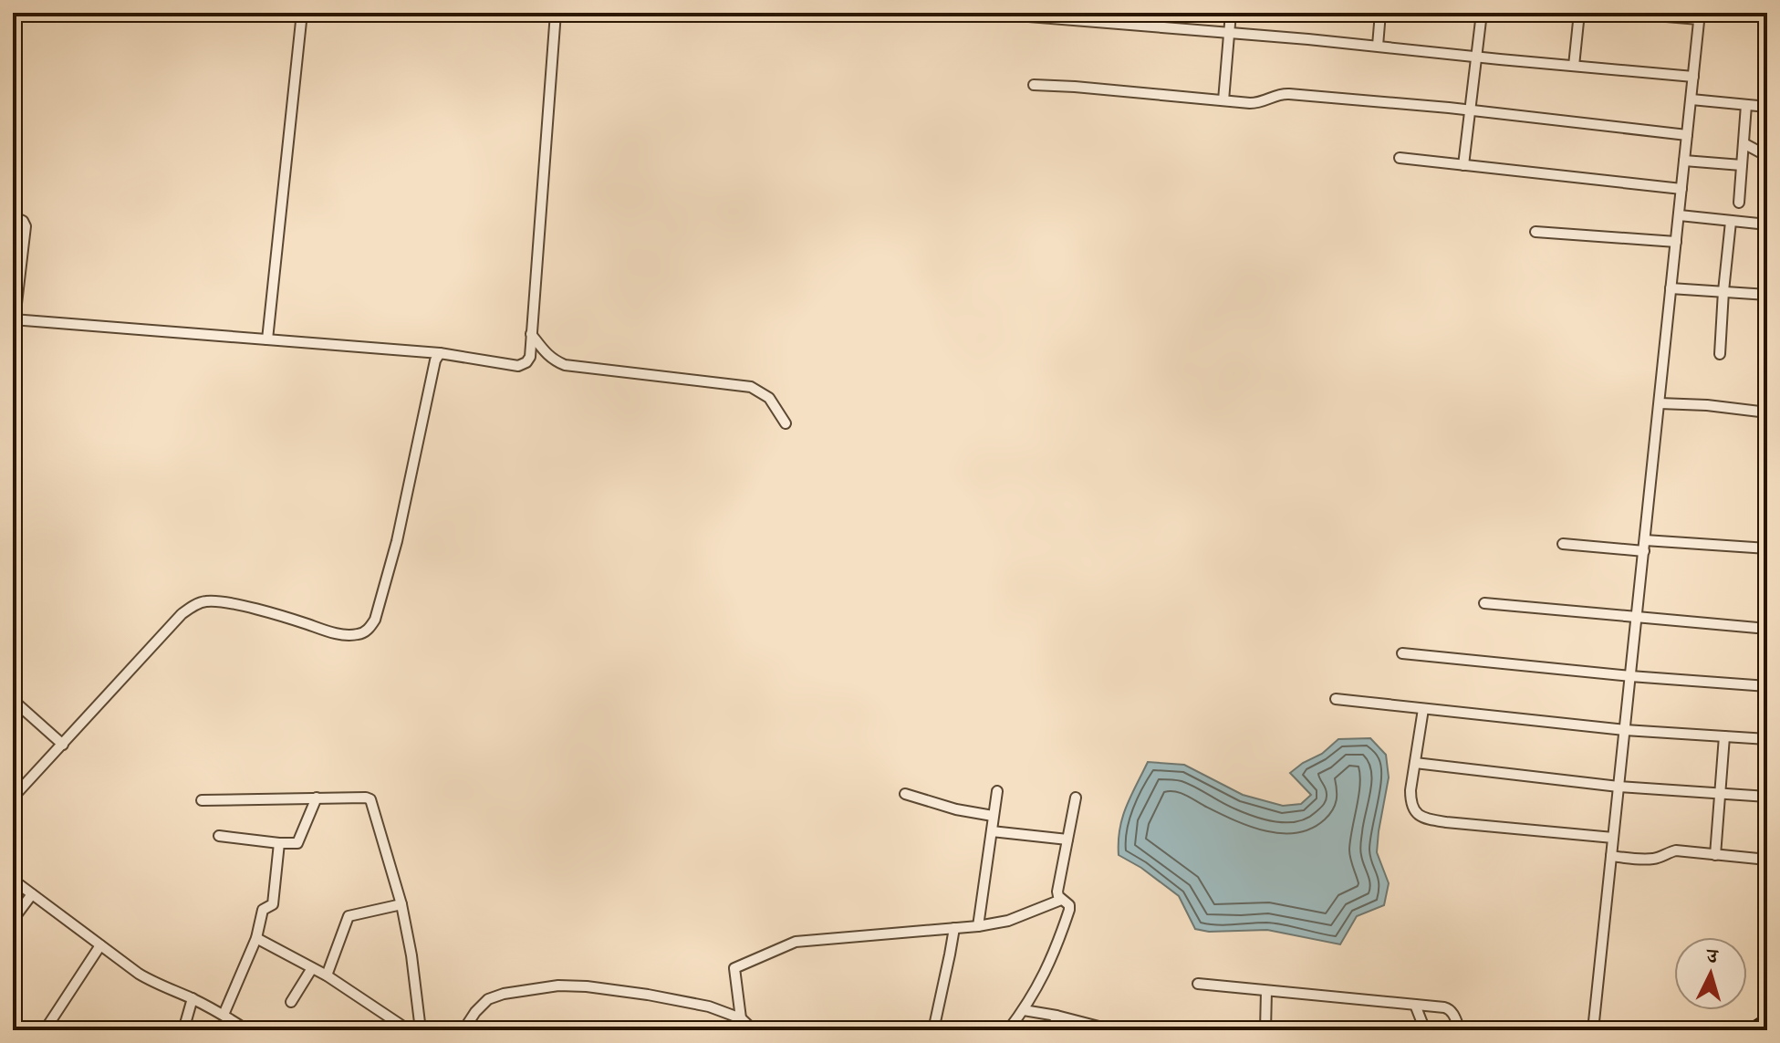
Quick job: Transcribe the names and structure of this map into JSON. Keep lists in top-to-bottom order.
{
  "north": "top"
}
